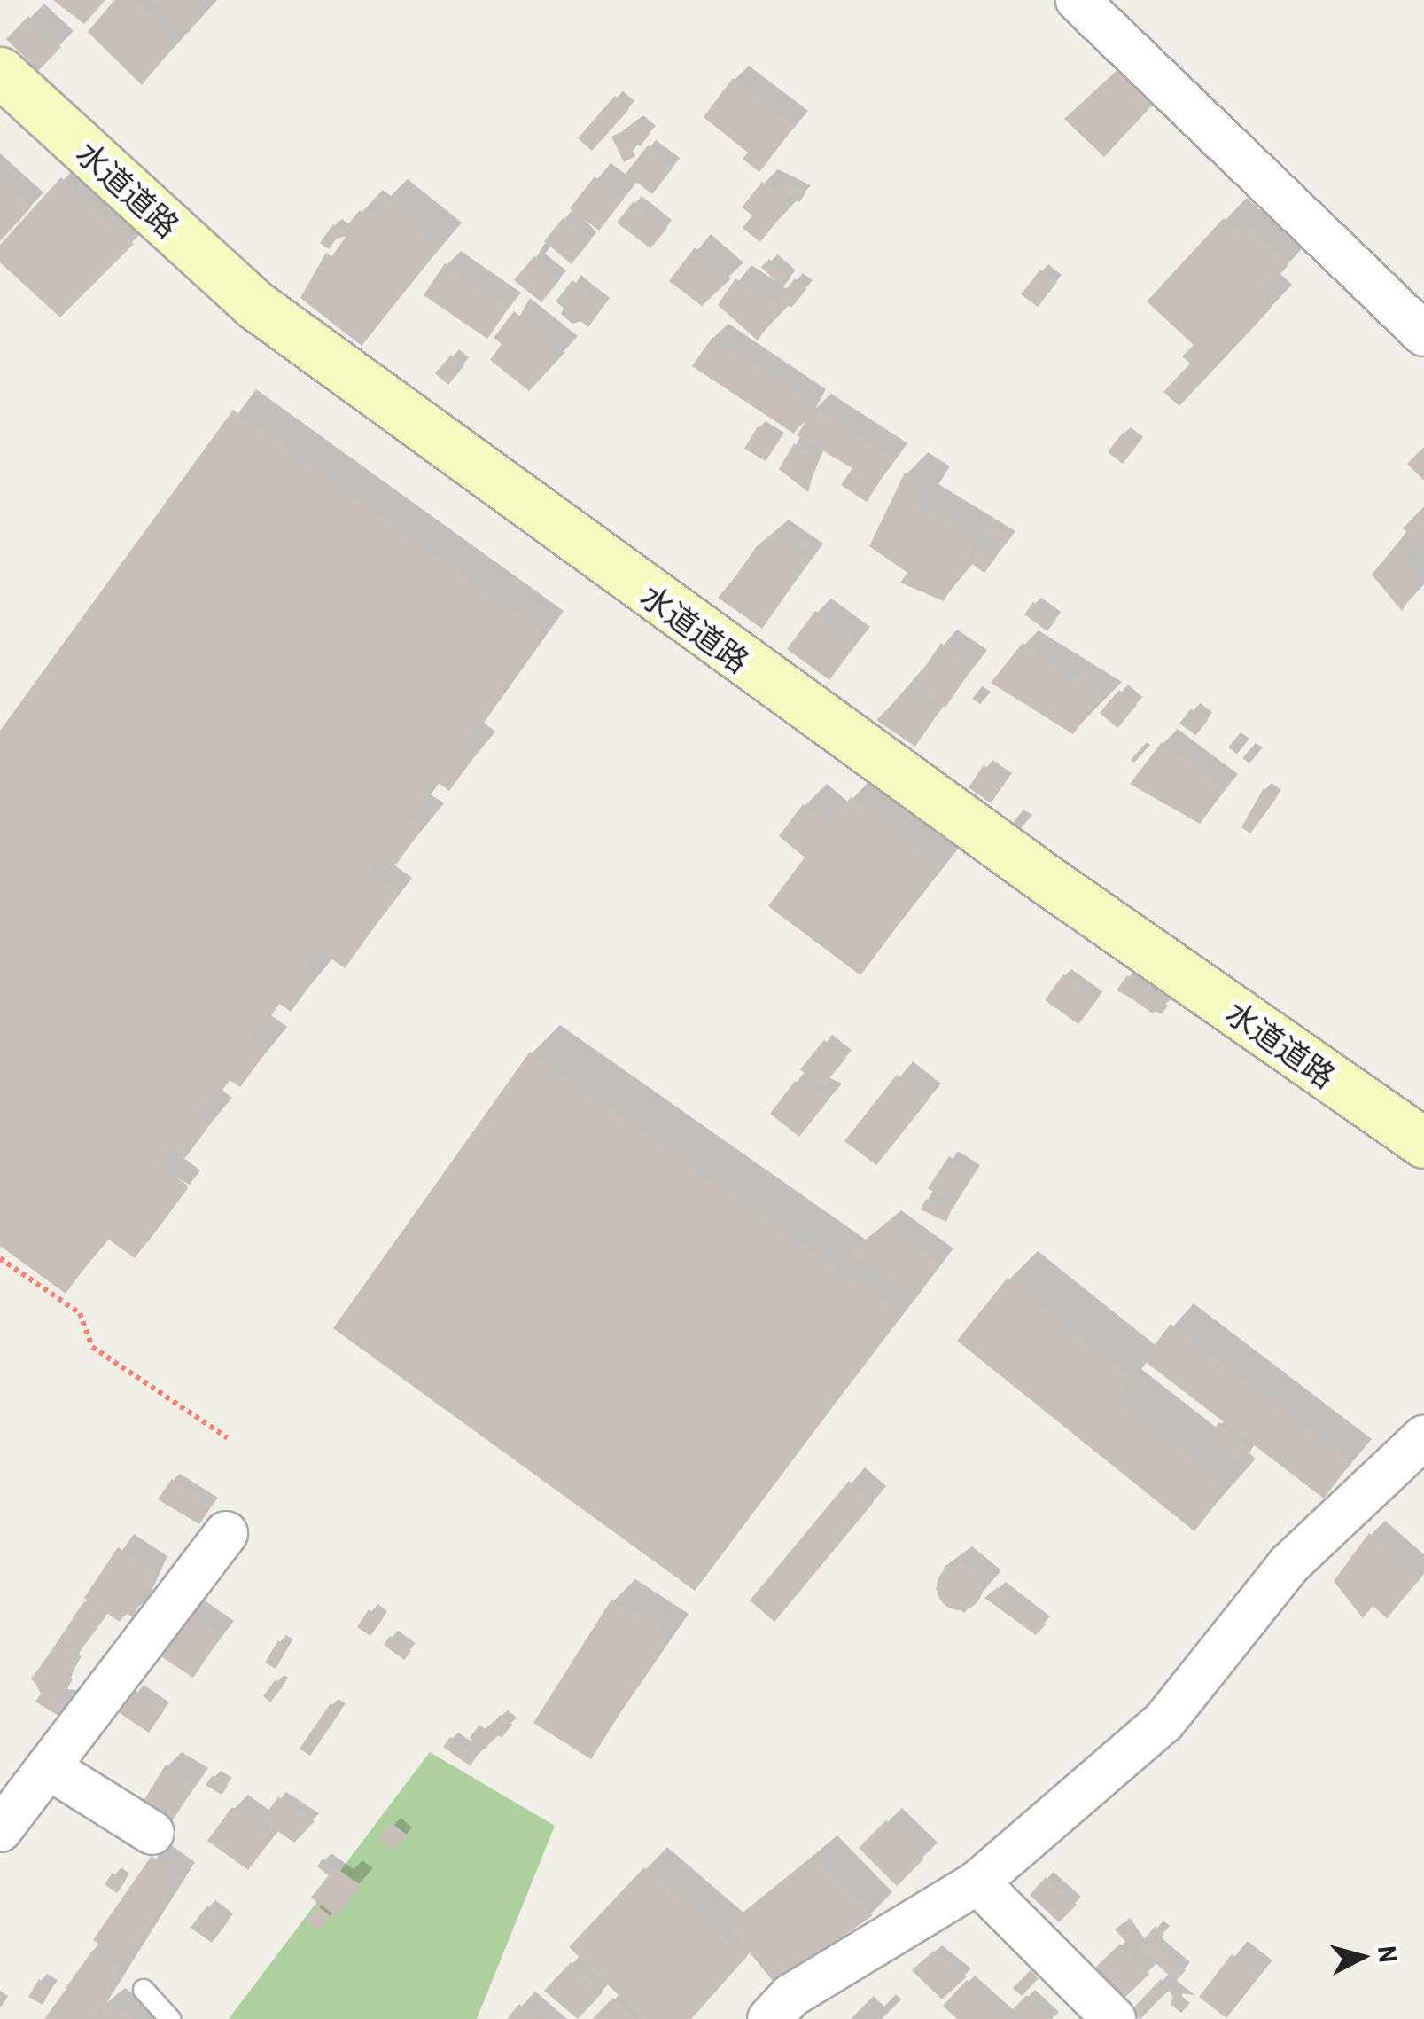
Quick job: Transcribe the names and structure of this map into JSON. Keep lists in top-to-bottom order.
{
  "streets": {
    "street": ["水道道路"]
  },
  "north": "right"
}
